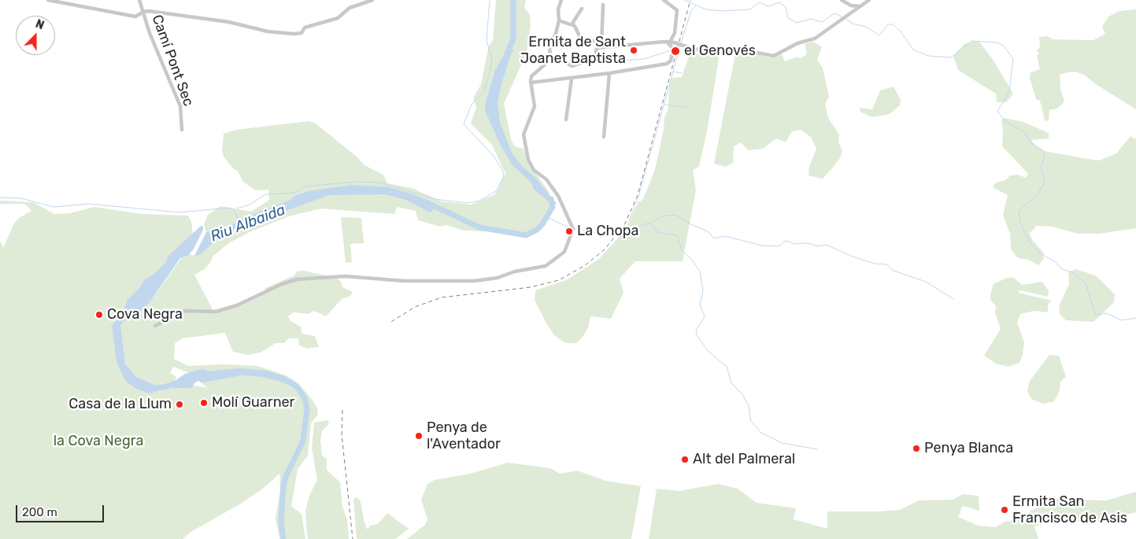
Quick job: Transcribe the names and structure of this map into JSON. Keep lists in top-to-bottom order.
{
  "streets": {
    "street": ["Camí Pont Sec"]
  },
  "water": ["Riu Albaida"],
  "parks": ["la Cova Negra"],
  "places": [
    "Ermita de Sant Joanet Baptista",
    "el Genovés",
    "La Chopa",
    "Cova Negra",
    "Molí Guarner",
    "Casa de la Llum",
    "Penya de l'Aventador",
    "Penya Blanca",
    "Alt del Palmeral",
    "Ermita San Francisco de Asis"
  ],
  "scale_bar": "200 m",
  "north": "top"
}
